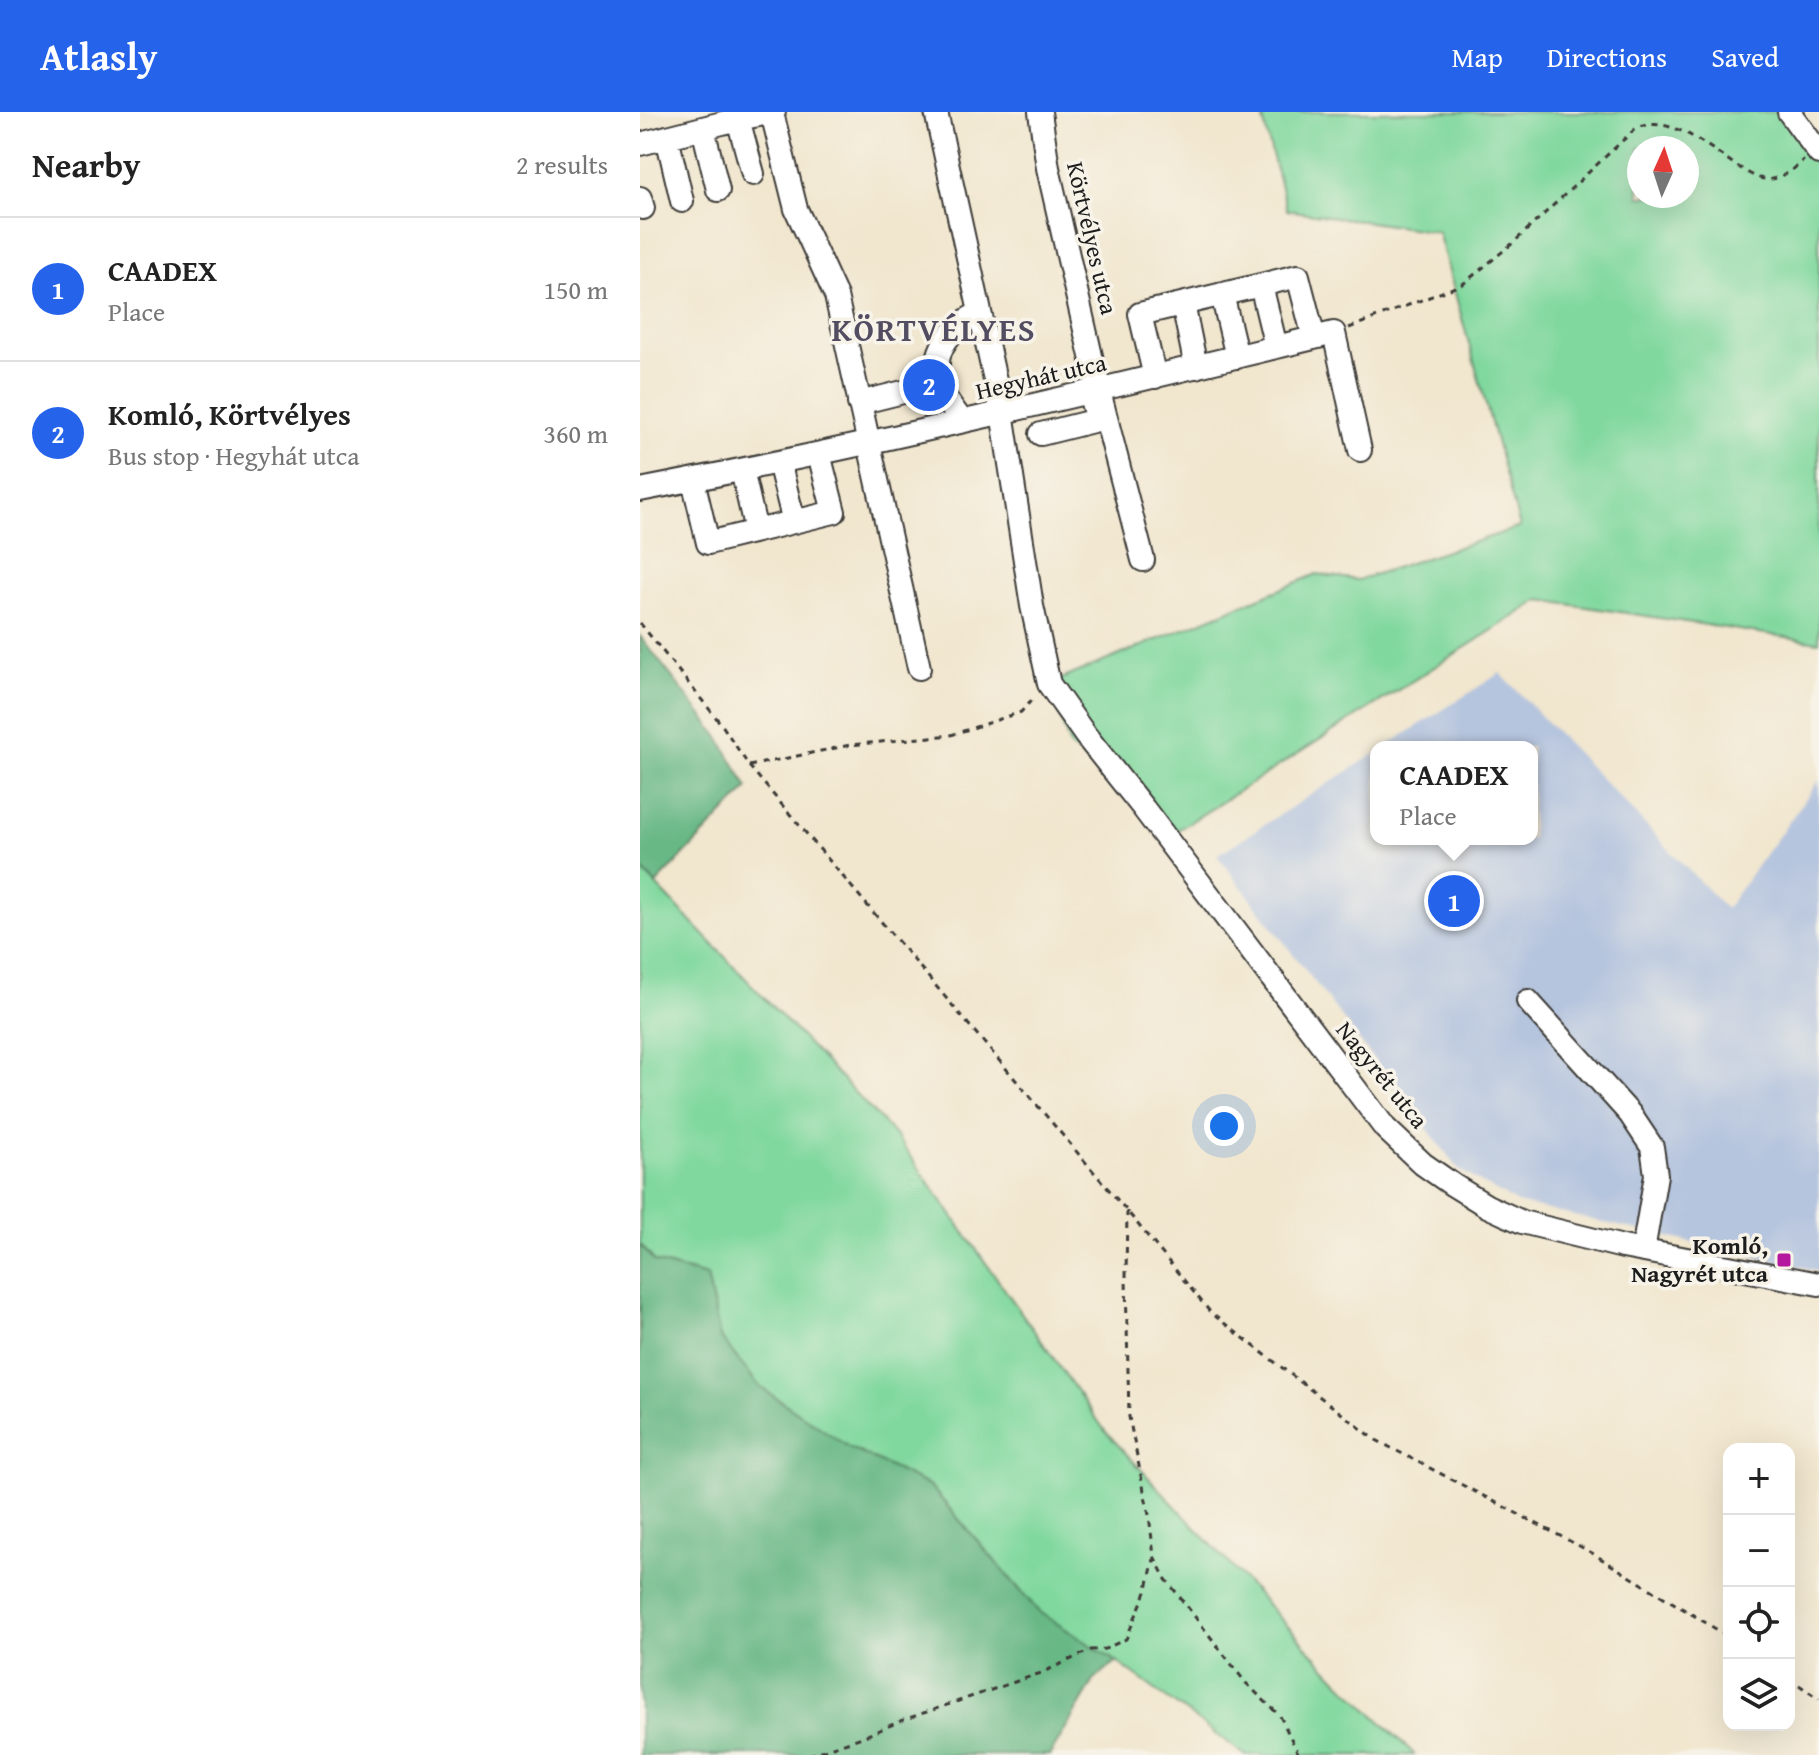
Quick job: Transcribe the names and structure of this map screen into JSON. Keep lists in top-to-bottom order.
{
  "streets": {
    "street": ["Körtvélyes utca", "Hegyhát utca", "Nagyrét utca"]
  },
  "crossings": [
    ["Körtvélyes utca", "Hegyhát utca"]
  ],
  "districts": ["KÖRTVÉLYES"],
  "places": {
    "transit": ["Komló, Nagyrét utca"]
  },
  "north": "top",
  "page": {
    "header": "Atlasly",
    "nav": ["Map", "Directions", "Saved"],
    "heading": ["Nearby", "2 results"],
    "list": [
      {
        "mark": "1",
        "name": "CAADEX",
        "note": "Place",
        "value": "150 m"
      },
      {
        "mark": "2",
        "name": "Komló, Körtvélyes",
        "note": "Bus stop · Hegyhát utca",
        "value": "360 m"
      }
    ],
    "pins": ["2", "1"],
    "popup": ["CAADEX", "Place"],
    "map_buttons": ["+", "−"]
  }
}
